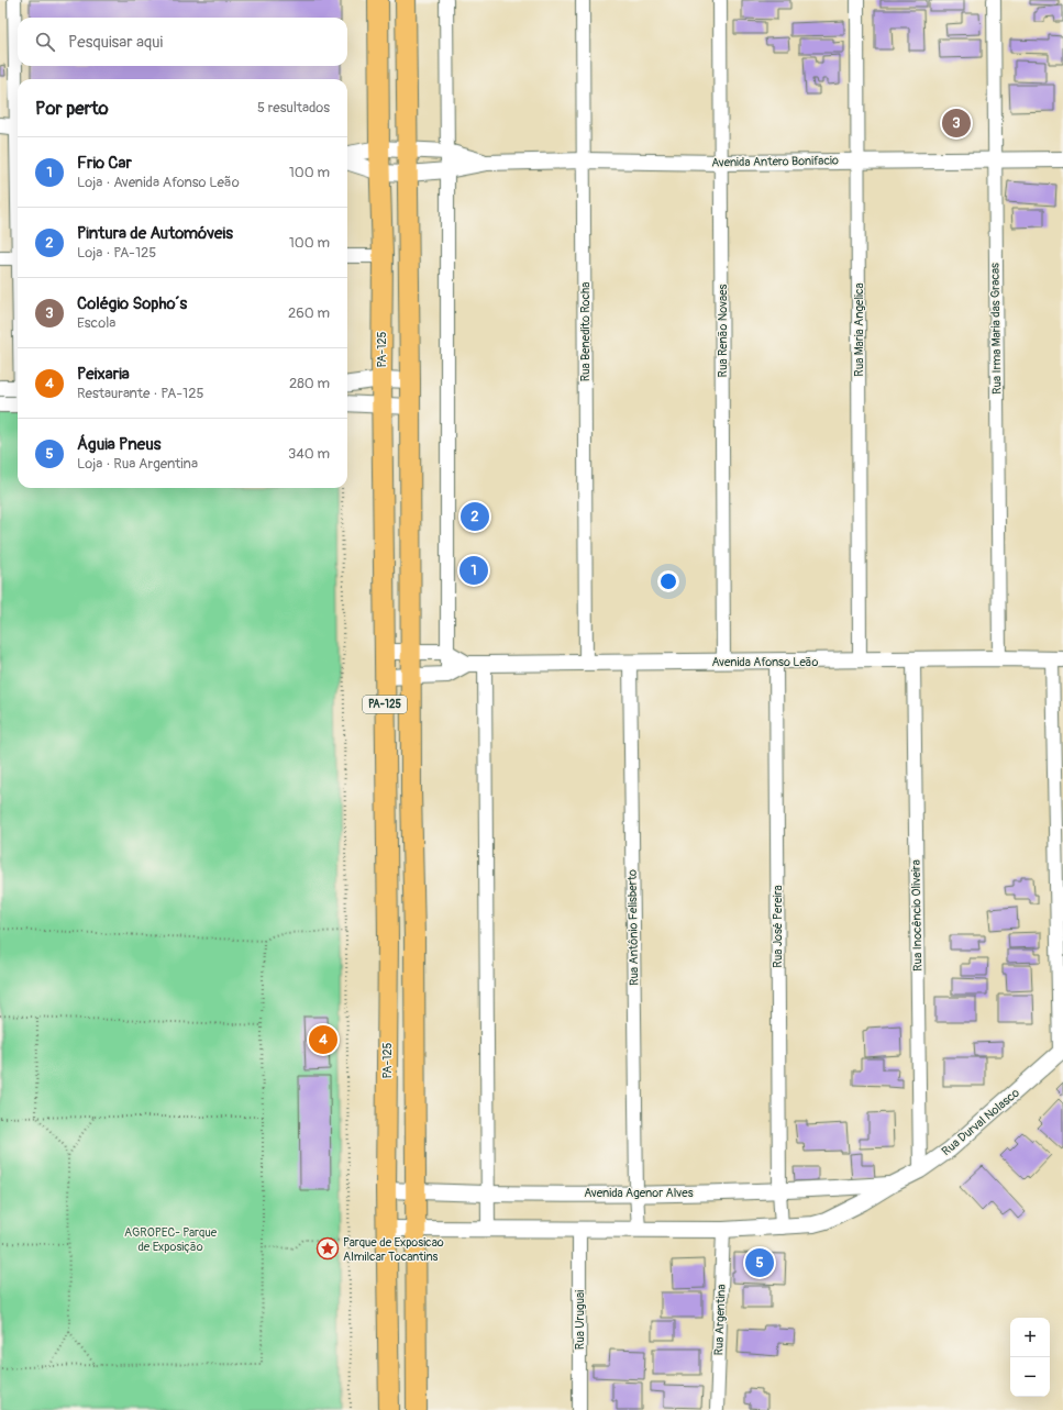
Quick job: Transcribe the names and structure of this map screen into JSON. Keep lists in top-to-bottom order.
{
  "streets": {
    "main road": ["PA-125"],
    "street": [
      "Avenida Antero Bonifacio",
      "Rua Irma Maria das Gracas",
      "Rua Maria Angelica",
      "Rua Renão Novaes",
      "Rua Benedito Rocha",
      "Avenida Afonso Leão",
      "Rua Inocêncio Oliveira",
      "Rua José Pereira",
      "Rua Antônio Felisberto",
      "Rua Durval Nolasco",
      "Avenida Agenor Alves",
      "Rua Uruguai",
      "Rua Argentina"
    ]
  },
  "crossings": [
    ["Avenida Antero Bonifacio", "Rua Irma Maria das Gracas"],
    ["Avenida Antero Bonifacio", "Rua Maria Angelica"],
    ["Avenida Antero Bonifacio", "Rua Renão Novaes"],
    ["Avenida Antero Bonifacio", "Rua Benedito Rocha"],
    ["Avenida Antero Bonifacio", "PA-125"],
    ["Rua Irma Maria das Gracas", "Avenida Afonso Leão"],
    ["Rua Maria Angelica", "Avenida Afonso Leão"],
    ["Rua Renão Novaes", "Avenida Afonso Leão"],
    ["Rua Benedito Rocha", "Avenida Afonso Leão"],
    ["PA-125", "Avenida Afonso Leão"],
    ["PA-125", "Rua Durval Nolasco"],
    ["PA-125", "Avenida Agenor Alves"],
    ["Avenida Afonso Leão", "Rua Inocêncio Oliveira"],
    ["Avenida Afonso Leão", "Rua José Pereira"],
    ["Avenida Afonso Leão", "Rua Antônio Felisberto"],
    ["Rua Inocêncio Oliveira", "Rua Durval Nolasco"],
    ["Rua José Pereira", "Rua Durval Nolasco"],
    ["Rua José Pereira", "Avenida Agenor Alves"],
    ["Rua Antônio Felisberto", "Rua Durval Nolasco"],
    ["Rua Antônio Felisberto", "Avenida Agenor Alves"],
    ["Rua Durval Nolasco", "Avenida Agenor Alves"],
    ["Rua Durval Nolasco", "Rua Uruguai"],
    ["Rua Durval Nolasco", "Rua Argentina"]
  ],
  "parks": ["AGROPEC- Parque de Exposição"],
  "places": {
    "place": ["Parque de Exposicao Almilcar Tocantins"]
  },
  "page": {
    "search": "Pesquisar aqui",
    "heading": ["Por perto", "5 resultados"],
    "pins": [
      "3",
      "2",
      "1",
      "4",
      "5"
    ],
    "list": [
      {
        "mark": "1",
        "name": "Frio Car",
        "note": "Loja · Avenida Afonso Leão",
        "value": "100 m"
      },
      {
        "mark": "2",
        "name": "Pintura de Automóveis",
        "note": "Loja · PA-125",
        "value": "100 m"
      },
      {
        "mark": "3",
        "name": "Colégio Sopho´s",
        "note": "Escola",
        "value": "260 m"
      },
      {
        "mark": "4",
        "name": "Peixaria",
        "note": "Restaurante · PA-125",
        "value": "280 m"
      },
      {
        "mark": "5",
        "name": "Águia Pneus",
        "note": "Loja · Rua Argentina",
        "value": "340 m"
      }
    ],
    "map_buttons": ["+", "−"]
  }
}
